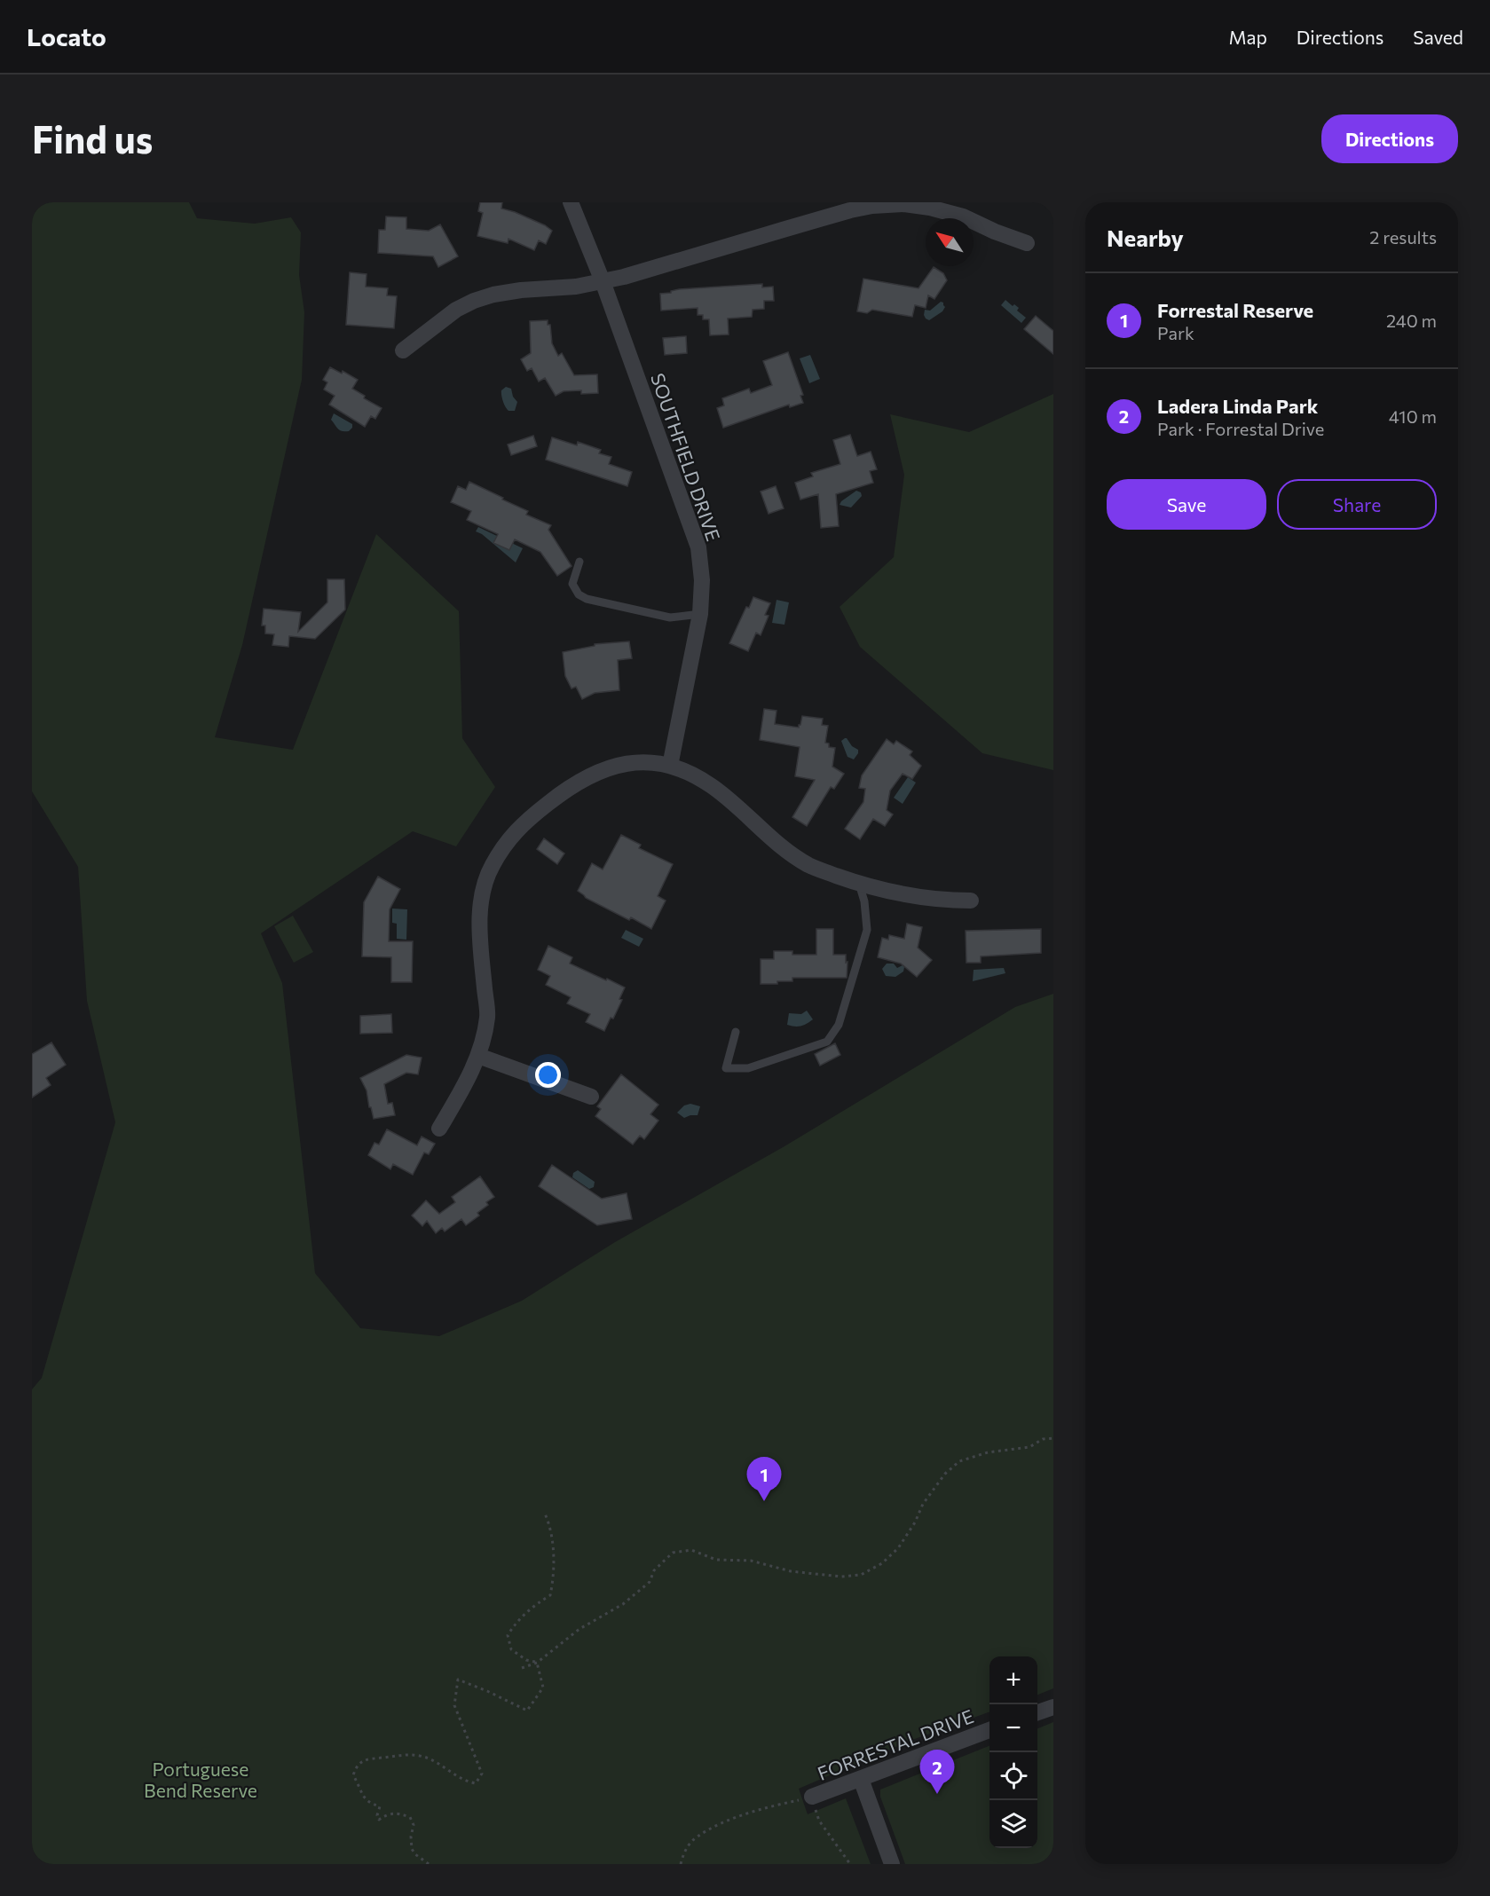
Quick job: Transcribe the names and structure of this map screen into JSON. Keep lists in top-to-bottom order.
{
  "streets": {
    "street": ["SOUTHFIELD DRIVE", "FORRESTAL DRIVE"]
  },
  "parks": ["Portuguese Bend Reserve"],
  "north": "top left",
  "page": {
    "header": "Locato",
    "nav": ["Map", "Directions", "Saved"],
    "buttons": [
      "Directions",
      ["Save", "Share"]
    ],
    "title": "Find us",
    "heading": ["Nearby", "2 results"],
    "list": [
      {
        "mark": "1",
        "name": "Forrestal Reserve",
        "note": "Park",
        "value": "240 m"
      },
      {
        "mark": "2",
        "name": "Ladera Linda Park",
        "note": "Park · Forrestal Drive",
        "value": "410 m"
      }
    ],
    "pins": ["1", "2"],
    "map_buttons": ["+", "−"]
  }
}
